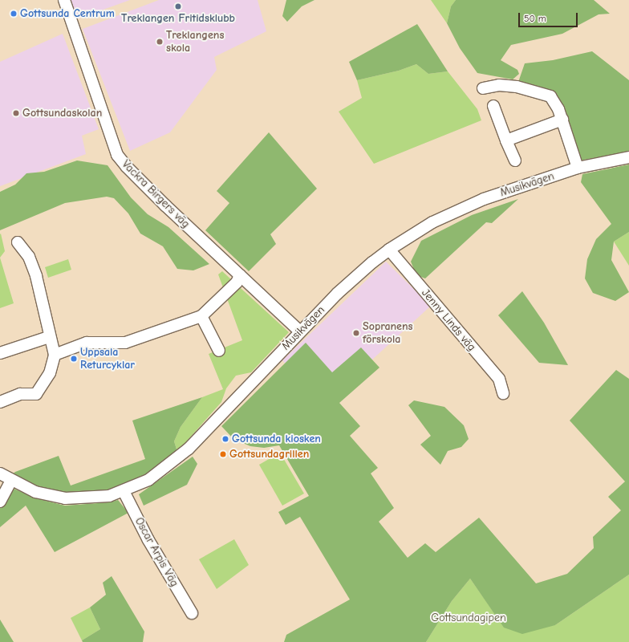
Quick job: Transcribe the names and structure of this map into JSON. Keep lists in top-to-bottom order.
{
  "streets": {
    "street": [
      "Musikvägen",
      "Vackra Birgers väg",
      "Jenny Linds väg",
      "Oscar Arpis Väg"
    ]
  },
  "crossings": [
    ["Musikvägen", "Vackra Birgers väg"],
    ["Musikvägen", "Jenny Linds väg"],
    ["Musikvägen", "Oscar Arpis Väg"]
  ],
  "parks": ["Gottsundagipen"],
  "places": [
    "Treklangen Fritidsklubb",
    "Gottsunda Centrum",
    "Treklangens skola",
    "Gottsundaskolan",
    "Sopranens förskola",
    "Uppsala Returcyklar",
    "Gottsunda kiosken",
    "Gottsundagrillen"
  ],
  "scale_bar": "50 m"
}
